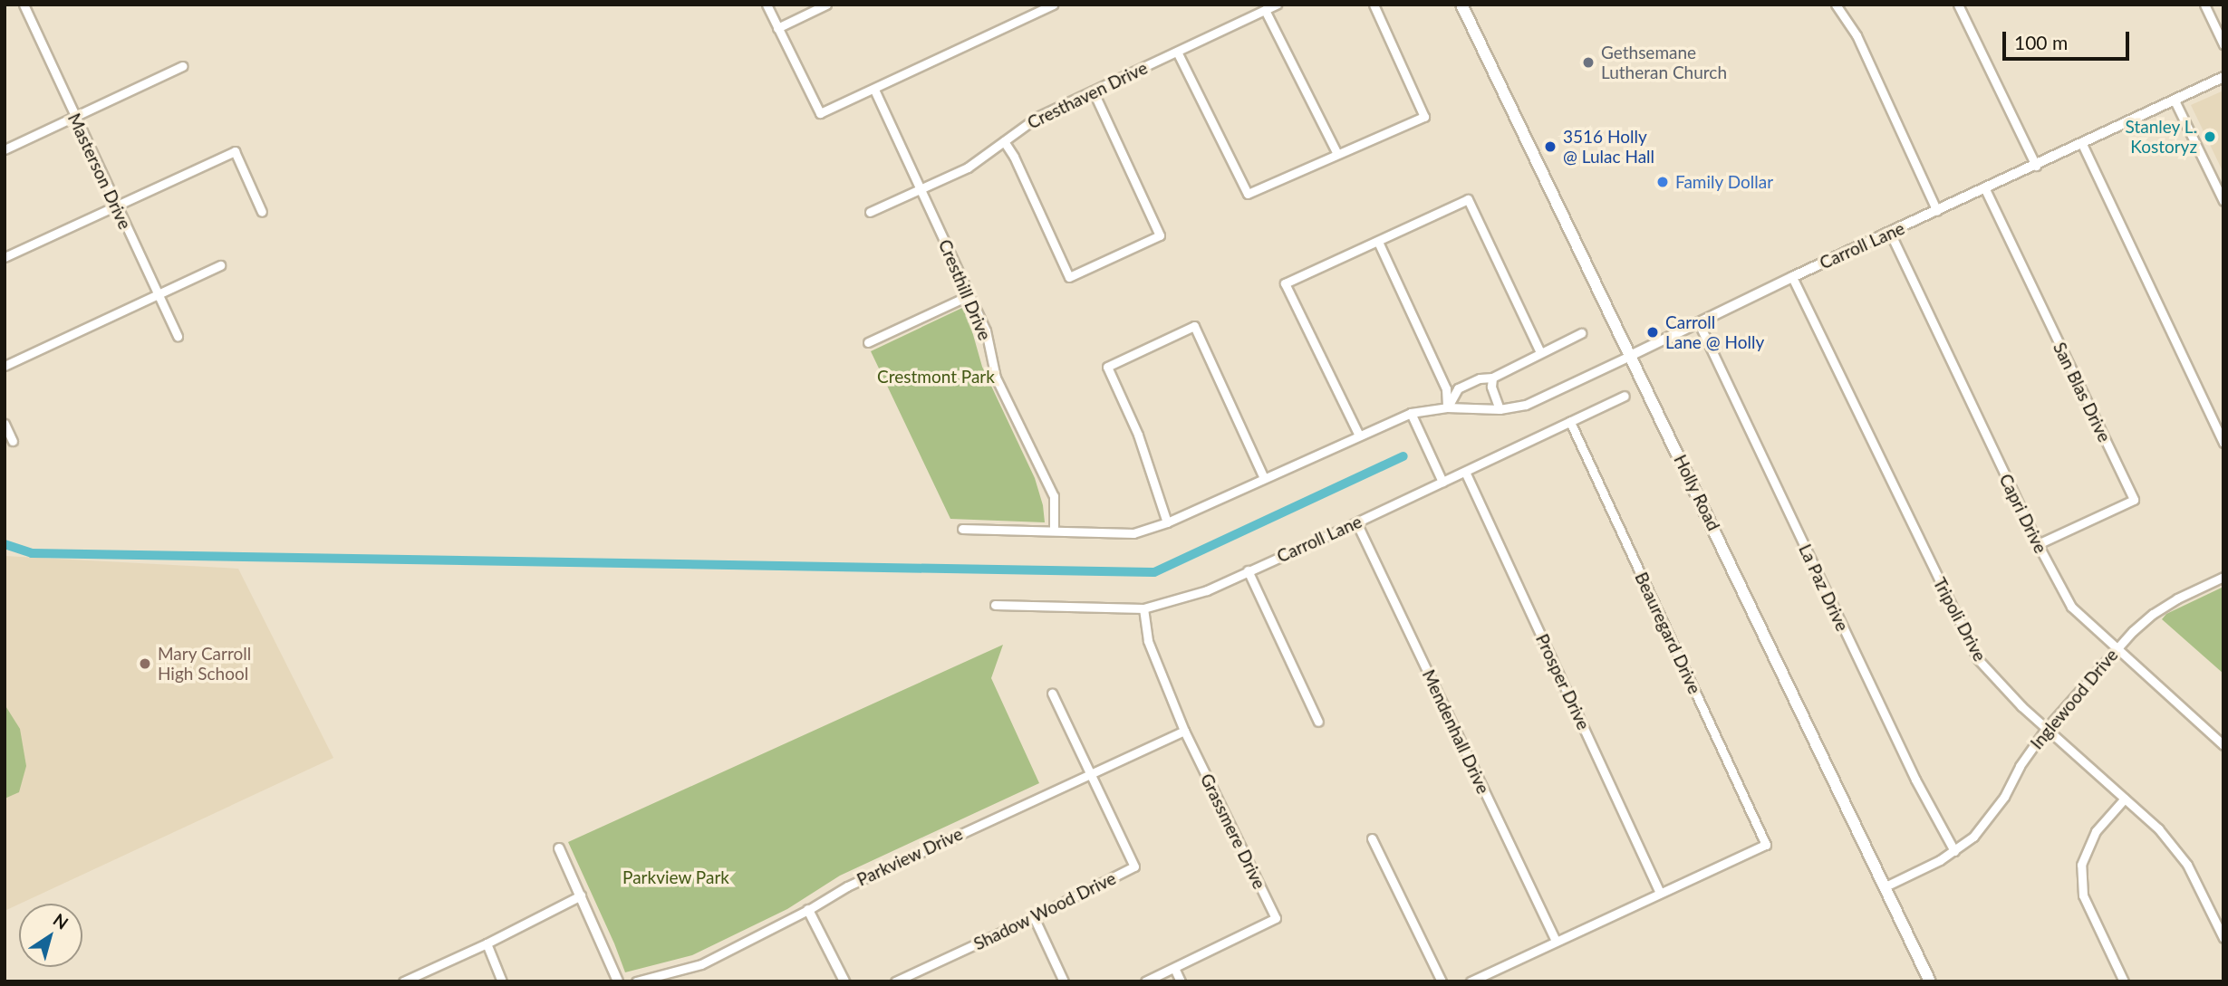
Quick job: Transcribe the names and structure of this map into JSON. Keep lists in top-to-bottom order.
{
  "streets": {
    "main road": ["Holly Road"],
    "street": [
      "Cresthaven Drive",
      "Masterson Drive",
      "Carroll Lane",
      "Cresthill Drive",
      "San Blas Drive",
      "Capri Drive",
      "La Paz Drive",
      "Tripoli Drive",
      "Beauregard Drive",
      "Prosper Drive",
      "Inglewood Drive",
      "Mendenhall Drive",
      "Grassmere Drive",
      "Parkview Drive",
      "Shadow Wood Drive"
    ]
  },
  "crossings": [
    ["Cresthaven Drive", "Cresthill Drive"],
    ["Carroll Lane", "Cresthill Drive"],
    ["Carroll Lane", "San Blas Drive"],
    ["Carroll Lane", "Holly Road"],
    ["Carroll Lane", "Capri Drive"],
    ["Carroll Lane", "La Paz Drive"],
    ["Carroll Lane", "Tripoli Drive"],
    ["Carroll Lane", "Beauregard Drive"],
    ["Carroll Lane", "Prosper Drive"],
    ["Carroll Lane", "Mendenhall Drive"],
    ["Carroll Lane", "Grassmere Drive"],
    ["San Blas Drive", "Capri Drive"],
    ["Holly Road", "Inglewood Drive"],
    ["Capri Drive", "Inglewood Drive"],
    ["La Paz Drive", "Inglewood Drive"],
    ["Tripoli Drive", "Inglewood Drive"],
    ["Beauregard Drive", "Prosper Drive"],
    ["Grassmere Drive", "Parkview Drive"],
    ["Parkview Drive", "Shadow Wood Drive"]
  ],
  "parks": ["Crestmont Park", "Parkview Park"],
  "places": [
    "Gethsemane Lutheran Church",
    "Stanley L. Kostoryz",
    "3516 Holly @ Lulac Hall",
    "Family Dollar",
    "Carroll Lane @ Holly",
    "Mary Carroll High School"
  ],
  "scale_bar": "100 m",
  "north": "top right"
}
